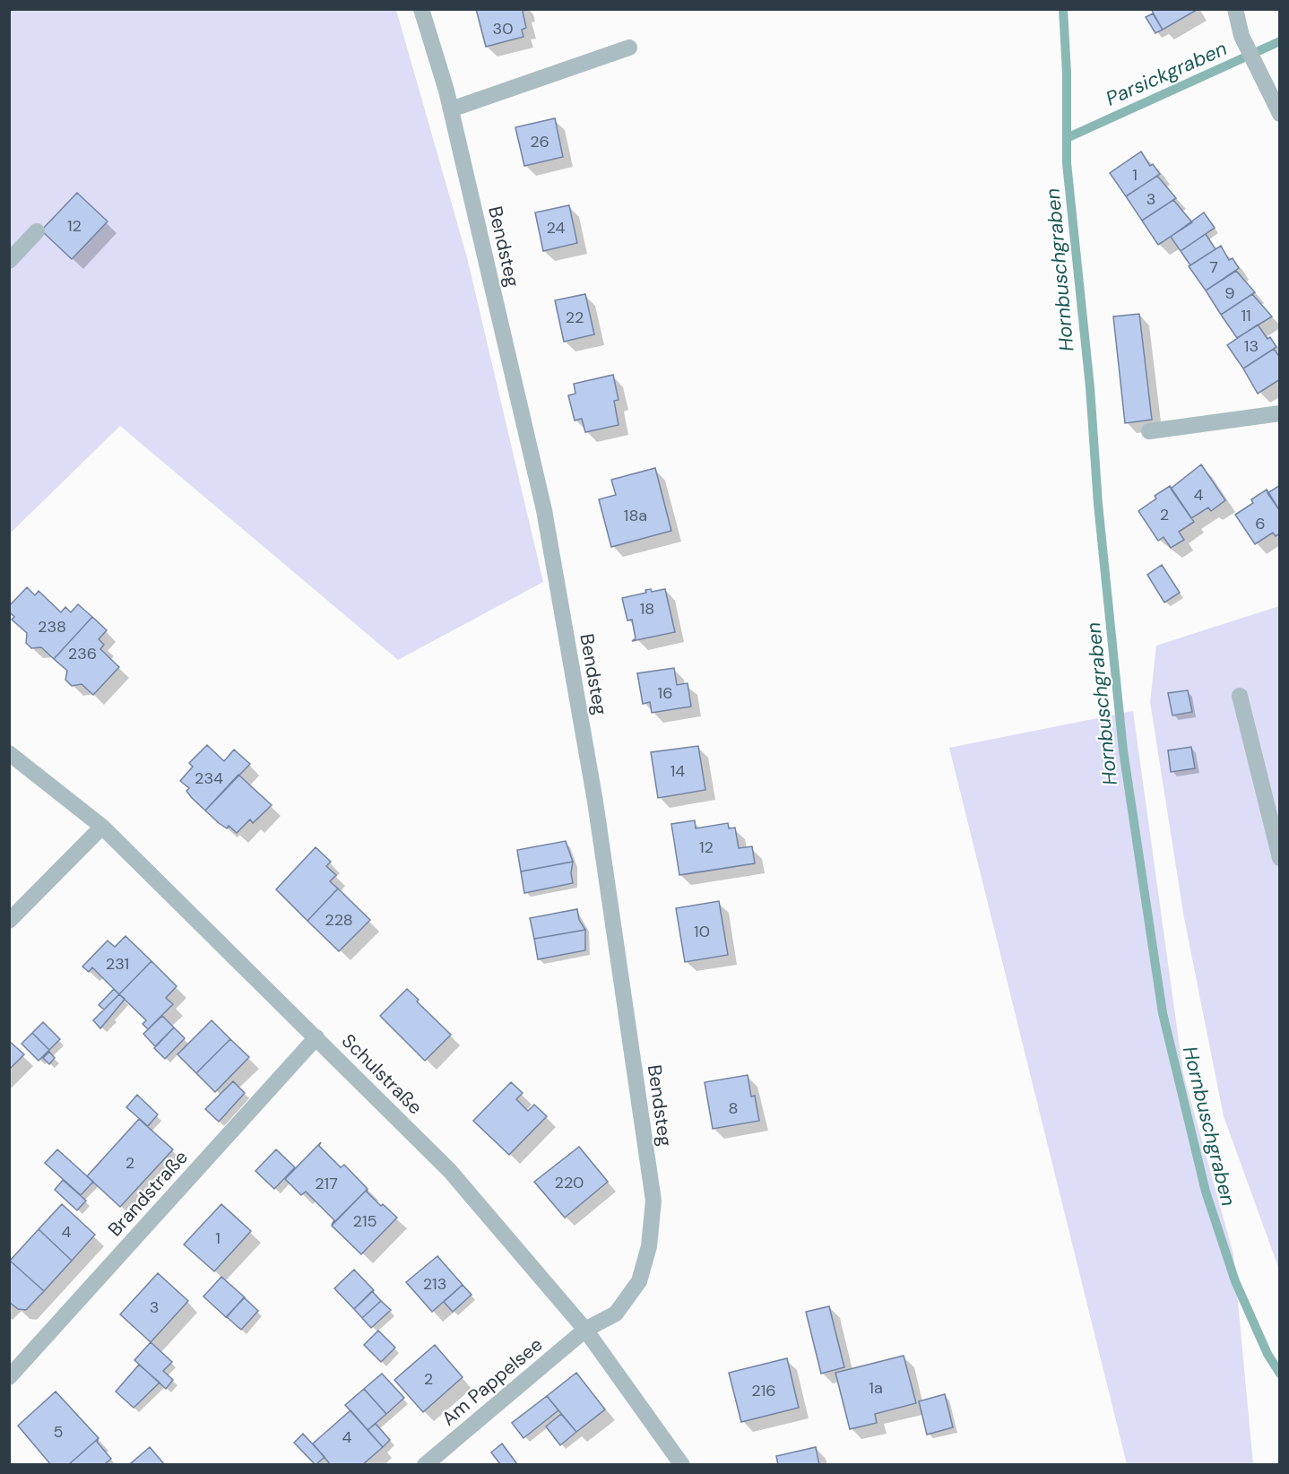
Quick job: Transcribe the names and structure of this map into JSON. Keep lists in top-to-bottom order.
{
  "streets": {
    "street": [
      "Bendsteg",
      "Schulstraße",
      "Brandstraße",
      "Am Pappelsee"
    ]
  },
  "crossings": [
    ["Bendsteg", "Schulstraße"],
    ["Bendsteg", "Am Pappelsee"],
    ["Schulstraße", "Brandstraße"],
    ["Schulstraße", "Am Pappelsee"]
  ],
  "water": ["Parsickgraben", "Hornbuschgraben"],
  "house_numbers": [
    "30",
    "26",
    "1",
    "3",
    "12",
    "24",
    "7",
    "9",
    "11",
    "22",
    "13",
    "4",
    "2",
    "18a",
    "6",
    "18",
    "238",
    "236",
    "16",
    "14",
    "234",
    "12",
    "228",
    "10",
    "231",
    "8",
    "2",
    "220",
    "217",
    "215",
    "4",
    "1",
    "213",
    "3",
    "2",
    "1a",
    "216",
    "5",
    "4"
  ]
}
